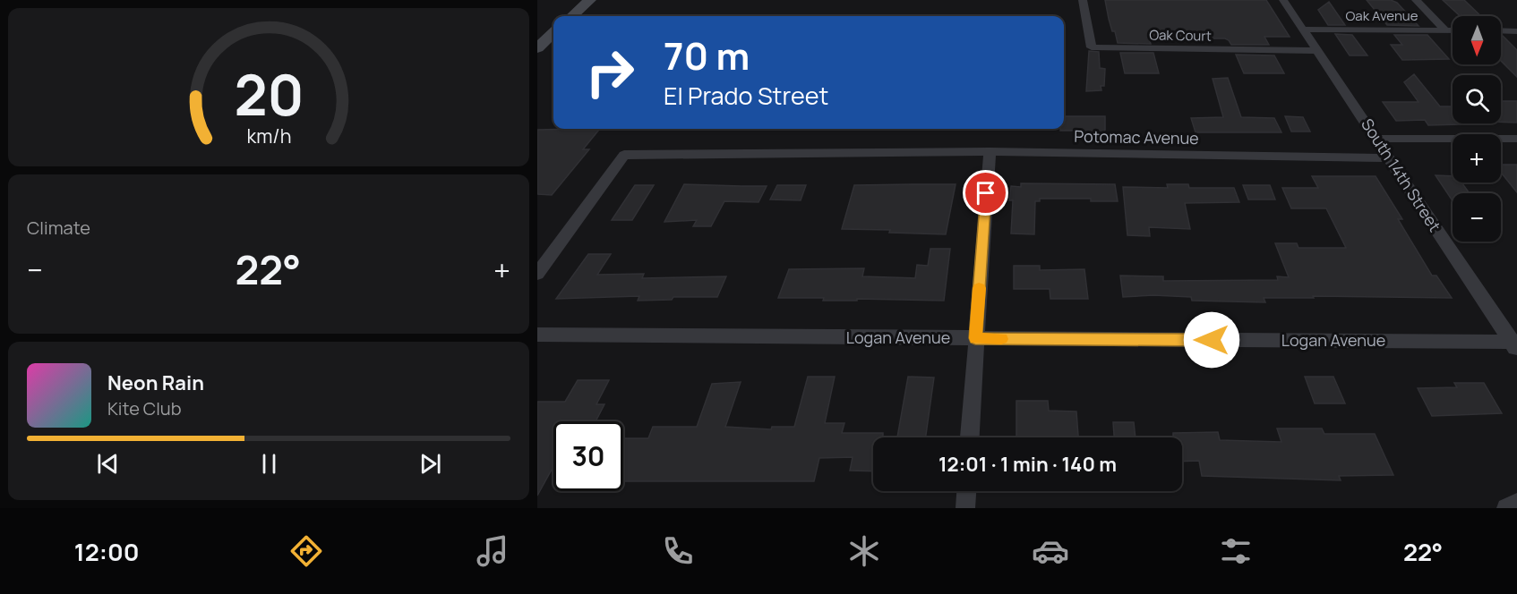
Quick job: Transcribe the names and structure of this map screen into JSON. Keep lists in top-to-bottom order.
{
  "streets": {
    "street": [
      "Oak Avenue",
      "Oak Court",
      "Potomac Avenue",
      "South 14th Street",
      "Logan Avenue"
    ]
  },
  "crossings": [
    ["Oak Avenue", "South 14th Street"],
    ["Oak Court", "South 14th Street"],
    ["Potomac Avenue", "South 14th Street"],
    ["South 14th Street", "Logan Avenue"]
  ],
  "north": "bottom",
  "page": {
    "map_buttons": ["+", "−"],
    "turn": ["70 m", "El Prado Street"],
    "tile": "Climate",
    "heat": ["−", "22°", "+"],
    "song": ["Neon Rain", "Kite Club"],
    "limit": "30",
    "trip": "12:01 · 1 min · 140 m",
    "tabs": ["12:00", "22°"],
    "gauge": ["20", "km/h"]
  }
}
